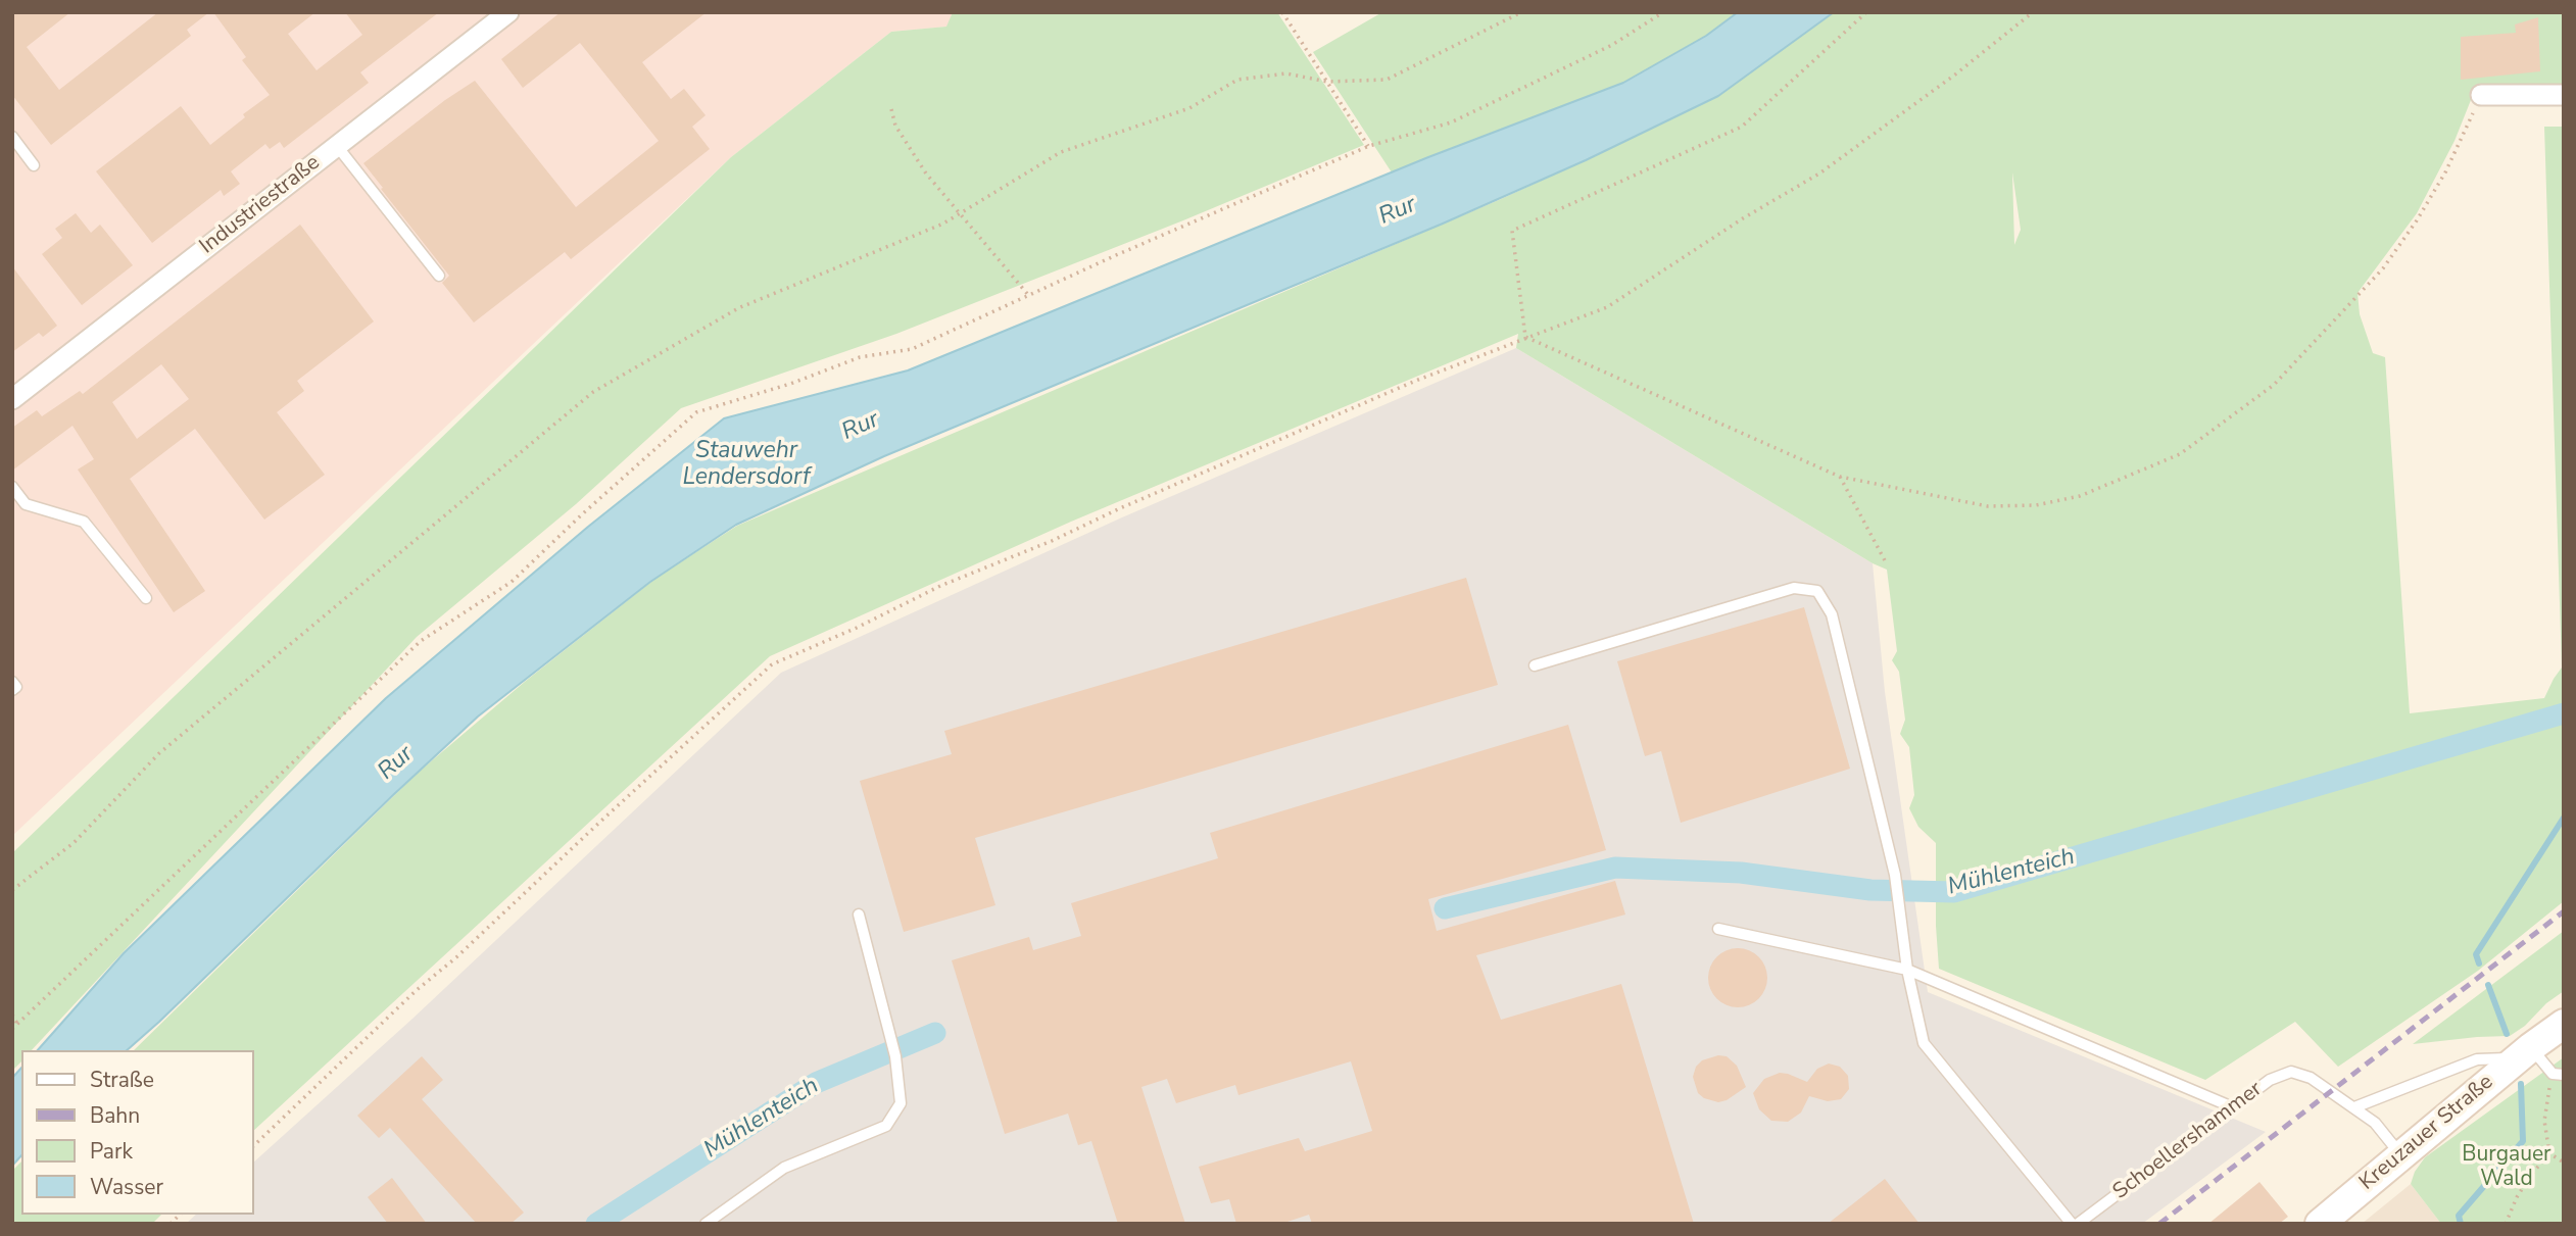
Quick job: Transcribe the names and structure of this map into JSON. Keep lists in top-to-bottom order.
{
  "streets": {
    "main road": ["Kreuzauer Straße"],
    "street": ["Industriestraße"],
    "lane": ["Schoellershammer"]
  },
  "crossings": [
    ["Kreuzauer Straße", "Schoellershammer"]
  ],
  "water": ["Rur", "Stauwehr Lendersdorf", "Mühlenteich"],
  "parks": ["Burgauer Wald"],
  "legend": [
    "Straße",
    "Bahn",
    "Park",
    "Wasser"
  ]
}
